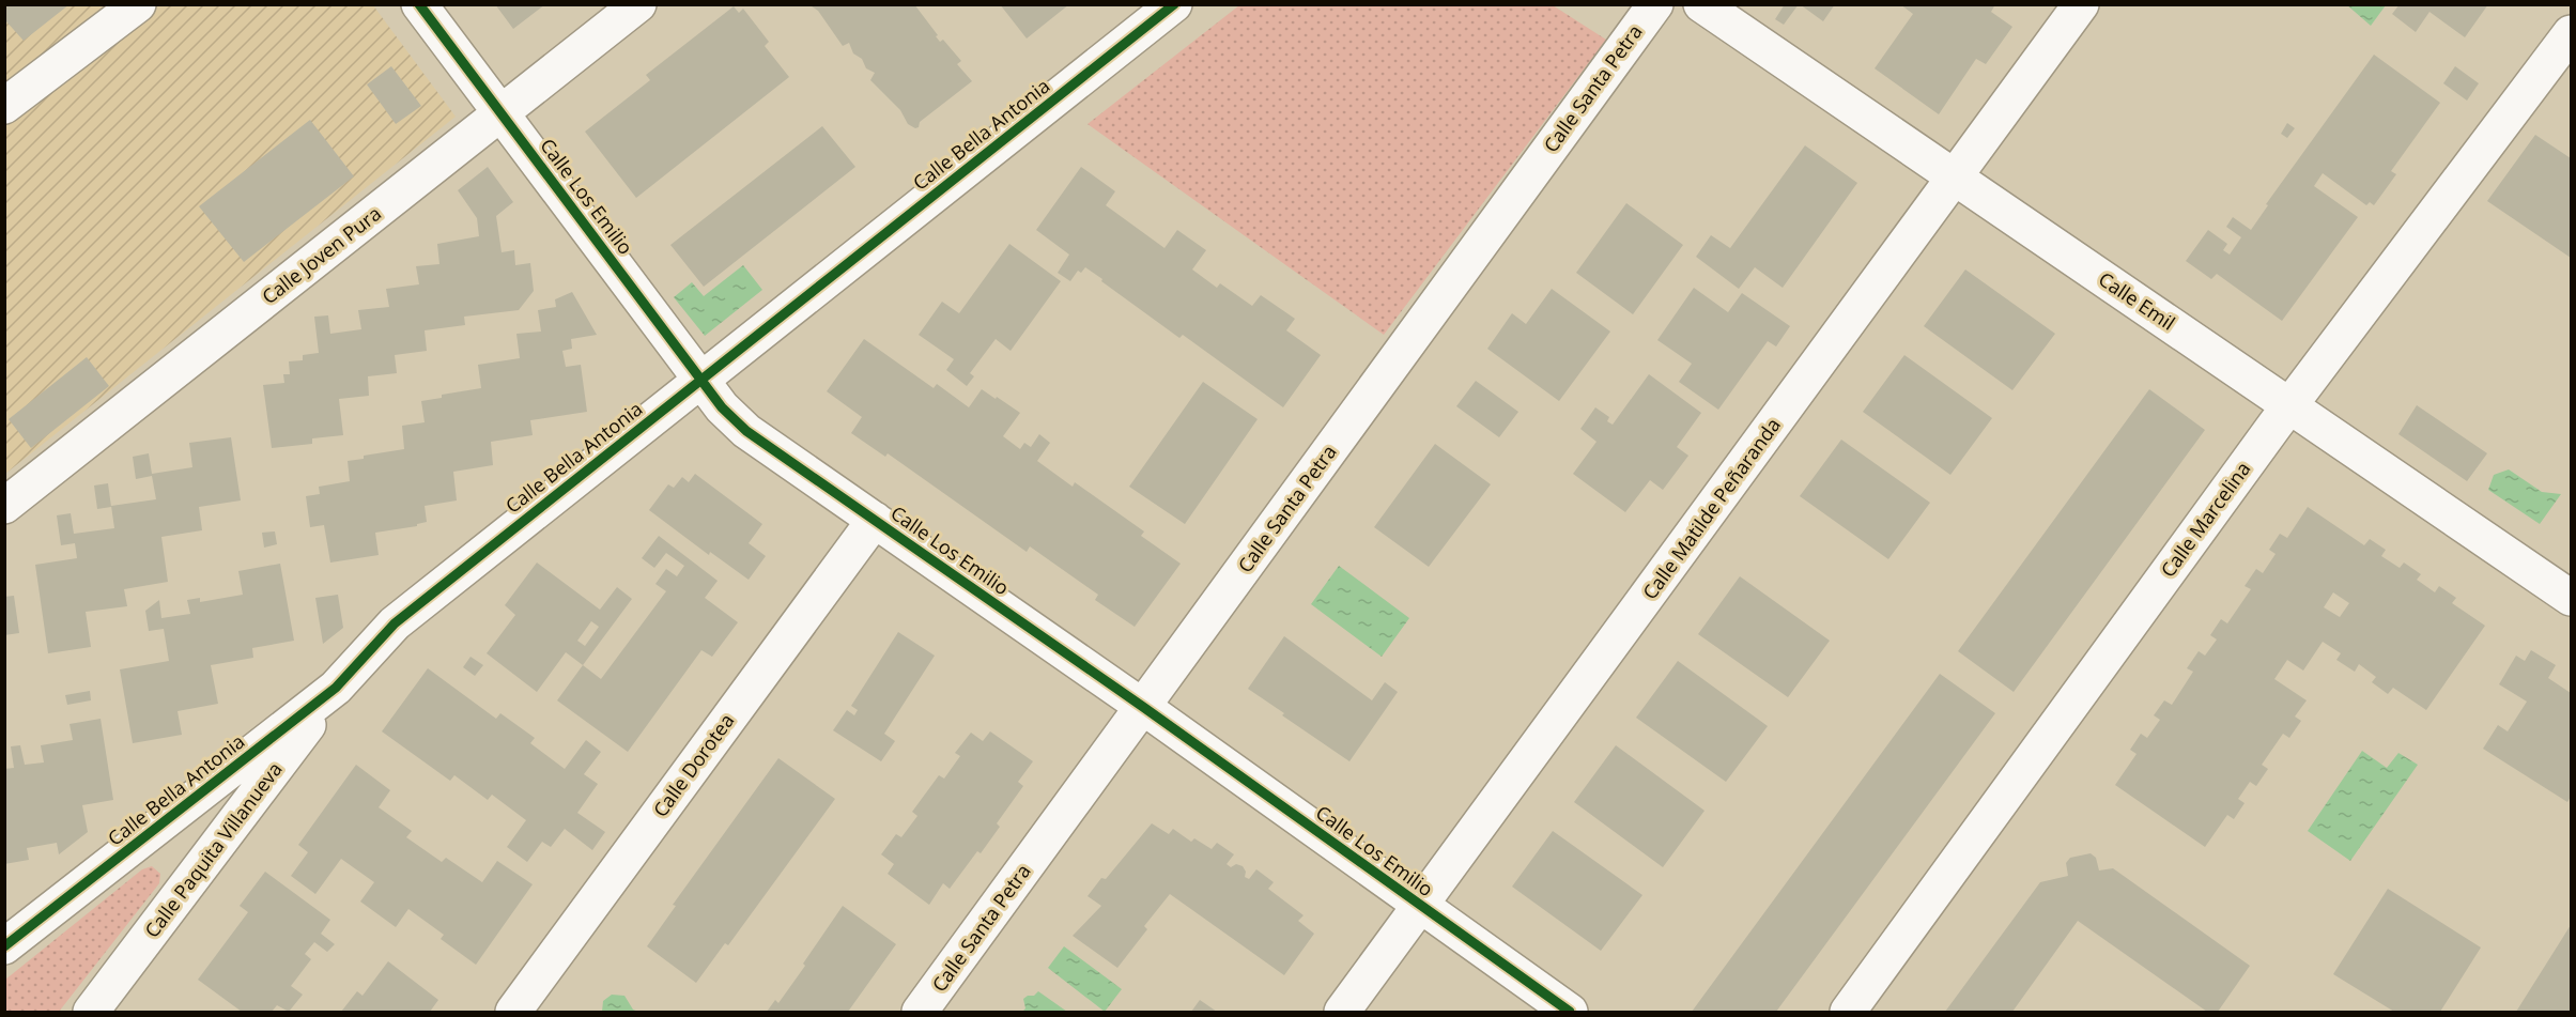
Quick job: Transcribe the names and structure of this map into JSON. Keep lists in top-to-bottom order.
{
  "streets": {
    "street": [
      "Calle Santa Petra",
      "Calle Bella Antonia",
      "Calle Los Emilio",
      "Calle Joven Pura",
      "Calle Emil",
      "Calle Matilde Peñaranda",
      "Calle Marcelina",
      "Calle Dorotea",
      "Calle Paquita Villanueva"
    ]
  },
  "crossings": [
    ["Calle Santa Petra", "Calle Los Emilio"],
    ["Calle Bella Antonia", "Calle Los Emilio"],
    ["Calle Bella Antonia", "Calle Paquita Villanueva"],
    ["Calle Los Emilio", "Calle Joven Pura"],
    ["Calle Los Emilio", "Calle Matilde Peñaranda"],
    ["Calle Los Emilio", "Calle Dorotea"],
    ["Calle Emil", "Calle Matilde Peñaranda"],
    ["Calle Emil", "Calle Marcelina"]
  ]
}
